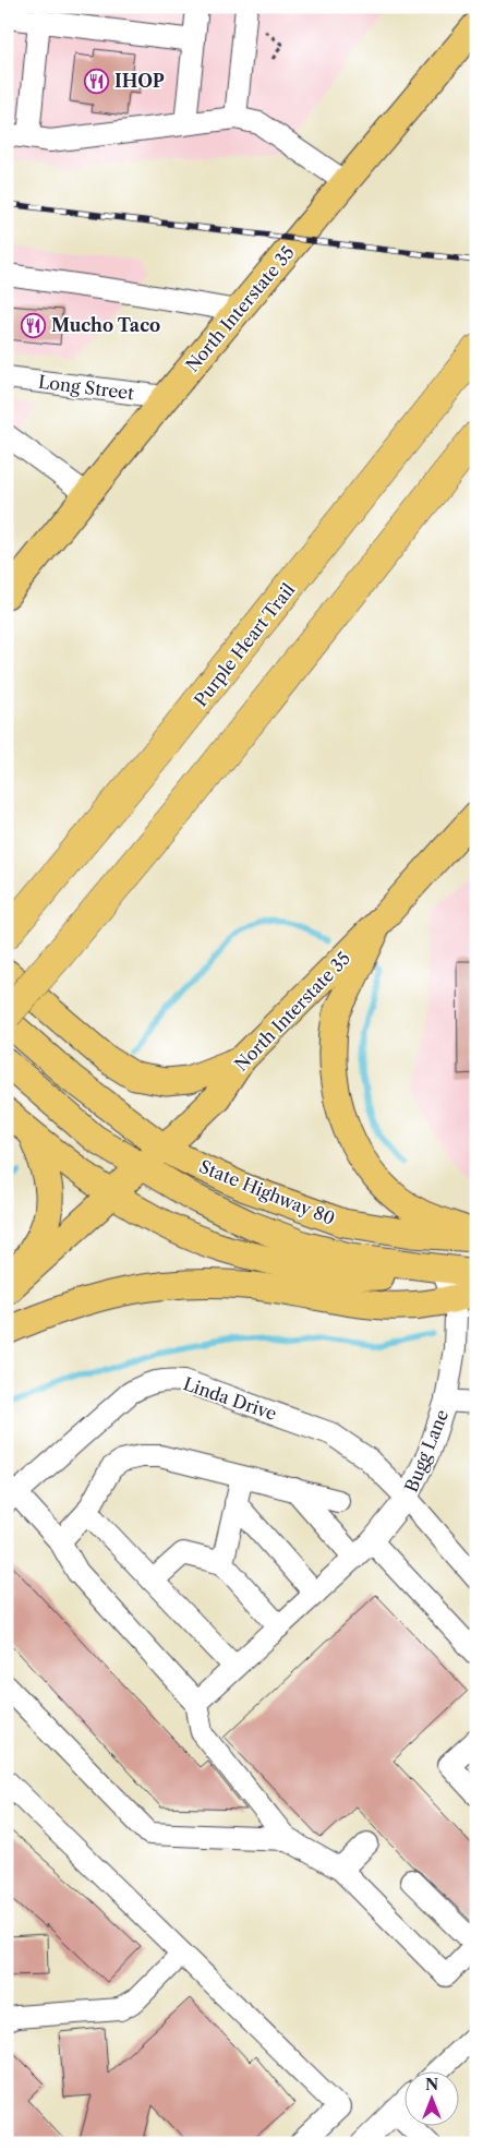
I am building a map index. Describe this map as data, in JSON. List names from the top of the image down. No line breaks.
{"streets":{"highway":["Purple Heart Trail"],"main road":["North Interstate 35","State Highway 80"],"street":["Long Street","Linda Drive","Bugg Lane"]},"crossings":[["North Interstate 35","Long Street"],["North Interstate 35","State Highway 80"],["State Highway 80","Bugg Lane"],["Linda Drive","Bugg Lane"]],"places":{"restaurant":["IHOP","Mucho Taco"]},"north":"top"}
